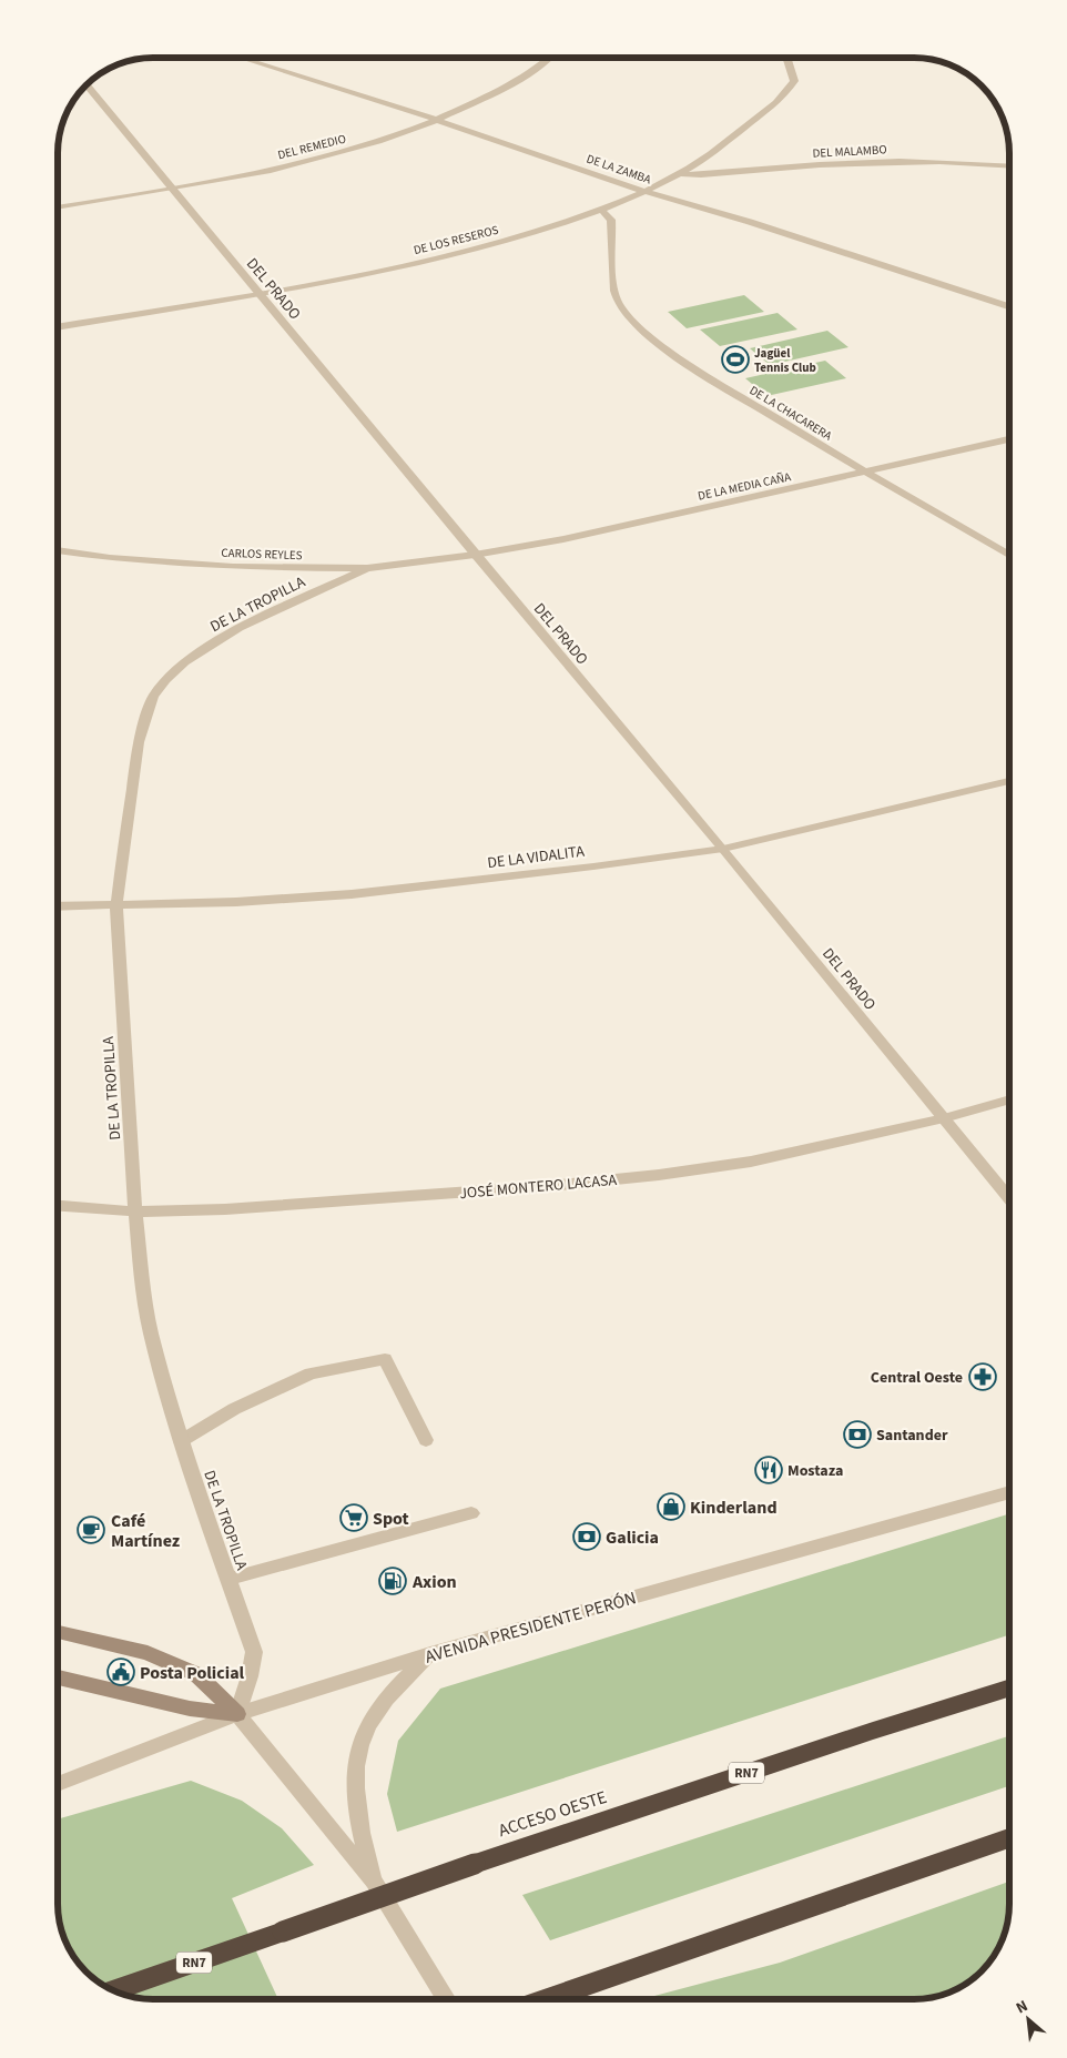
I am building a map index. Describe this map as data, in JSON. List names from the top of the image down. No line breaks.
{"streets":{"highway":["RN7","ACCESO OESTE"],"street":["DEL REMEDIO","DEL MALAMBO","DE LA ZAMBA","DE LOS RESEROS","DEL PRADO","DE LA CHACARERA","DE LA MEDIA CAÑA","CARLOS REYLES","DE LA TROPILLA","DE LA VIDALITA","JOSÉ MONTERO LACASA","AVENIDA PRESIDENTE PERÓN"]},"crossings":[["DEL REMEDIO","DE LA ZAMBA"],["DEL REMEDIO","DEL PRADO"],["DEL MALAMBO","DE LOS RESEROS"],["DE LA ZAMBA","DE LOS RESEROS"],["DE LOS RESEROS","DEL PRADO"],["DE LOS RESEROS","DE LA CHACARERA"],["DEL PRADO","DE LA MEDIA CAÑA"],["DEL PRADO","CARLOS REYLES"],["DEL PRADO","DE LA VIDALITA"],["DEL PRADO","JOSÉ MONTERO LACASA"],["DE LA CHACARERA","DE LA MEDIA CAÑA"],["DE LA MEDIA CAÑA","CARLOS REYLES"],["CARLOS REYLES","DE LA TROPILLA"],["DE LA TROPILLA","DE LA VIDALITA"],["DE LA TROPILLA","JOSÉ MONTERO LACASA"],["DE LA TROPILLA","AVENIDA PRESIDENTE PERÓN"]],"places":{"sports":["Jagüel Tennis Club"],"pharmacy":["Central Oeste"],"bank":["Santander","Galicia"],"restaurant":["Mostaza"],"shop":["Kinderland"],"supermarket":["Spot"],"cafe":["Café Martínez"],"fuel station":["Axion"],"public building":["Posta Policial"]},"north":"top left"}
